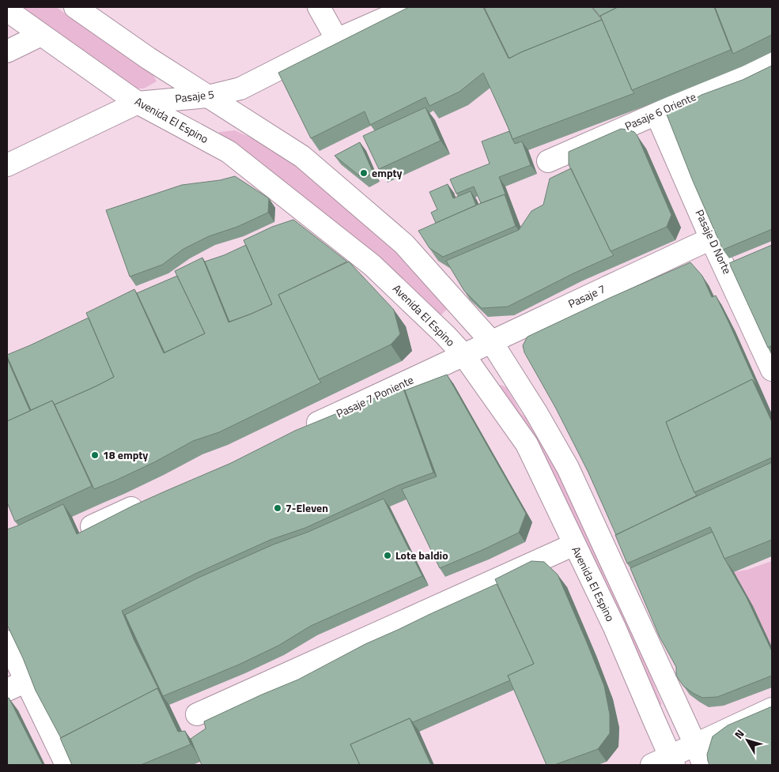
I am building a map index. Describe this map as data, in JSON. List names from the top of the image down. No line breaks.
{"streets":{"street":["Pasaje 5","Pasaje 6 Oriente","Avenida El Espino","Pasaje D Norte","Pasaje 7","Pasaje 7 Poniente"]},"crossings":[["Pasaje 5","Avenida El Espino"],["Pasaje 6 Oriente","Pasaje D Norte"],["Avenida El Espino","Pasaje 7"],["Avenida El Espino","Pasaje 7 Poniente"],["Pasaje D Norte","Pasaje 7"],["Pasaje 7","Pasaje 7 Poniente"]],"places":["empty","18 empty","7-Eleven","Lote baldio"],"north":"top left"}
